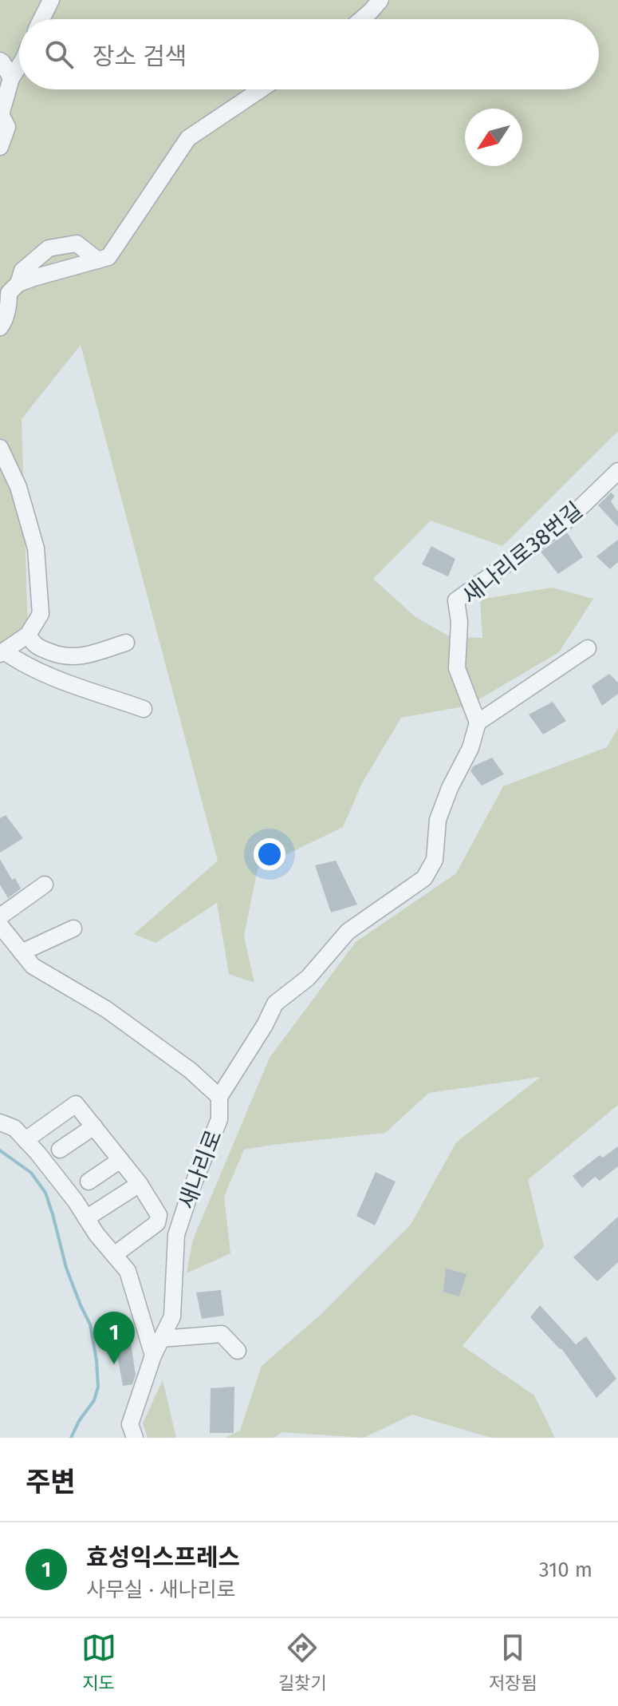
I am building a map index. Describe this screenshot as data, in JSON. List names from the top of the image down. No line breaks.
{"streets":{"street":["새나리로38번길","새나리로"]},"north":"bottom left","page":{"search":"장소 검색","pins":"1","heading":"주변","list":[{"mark":"1","name":"효성익스프레스","note":"사무실 · 새나리로","value":"310 m"}],"nav":["지도","길찾기","저장됨"]}}
